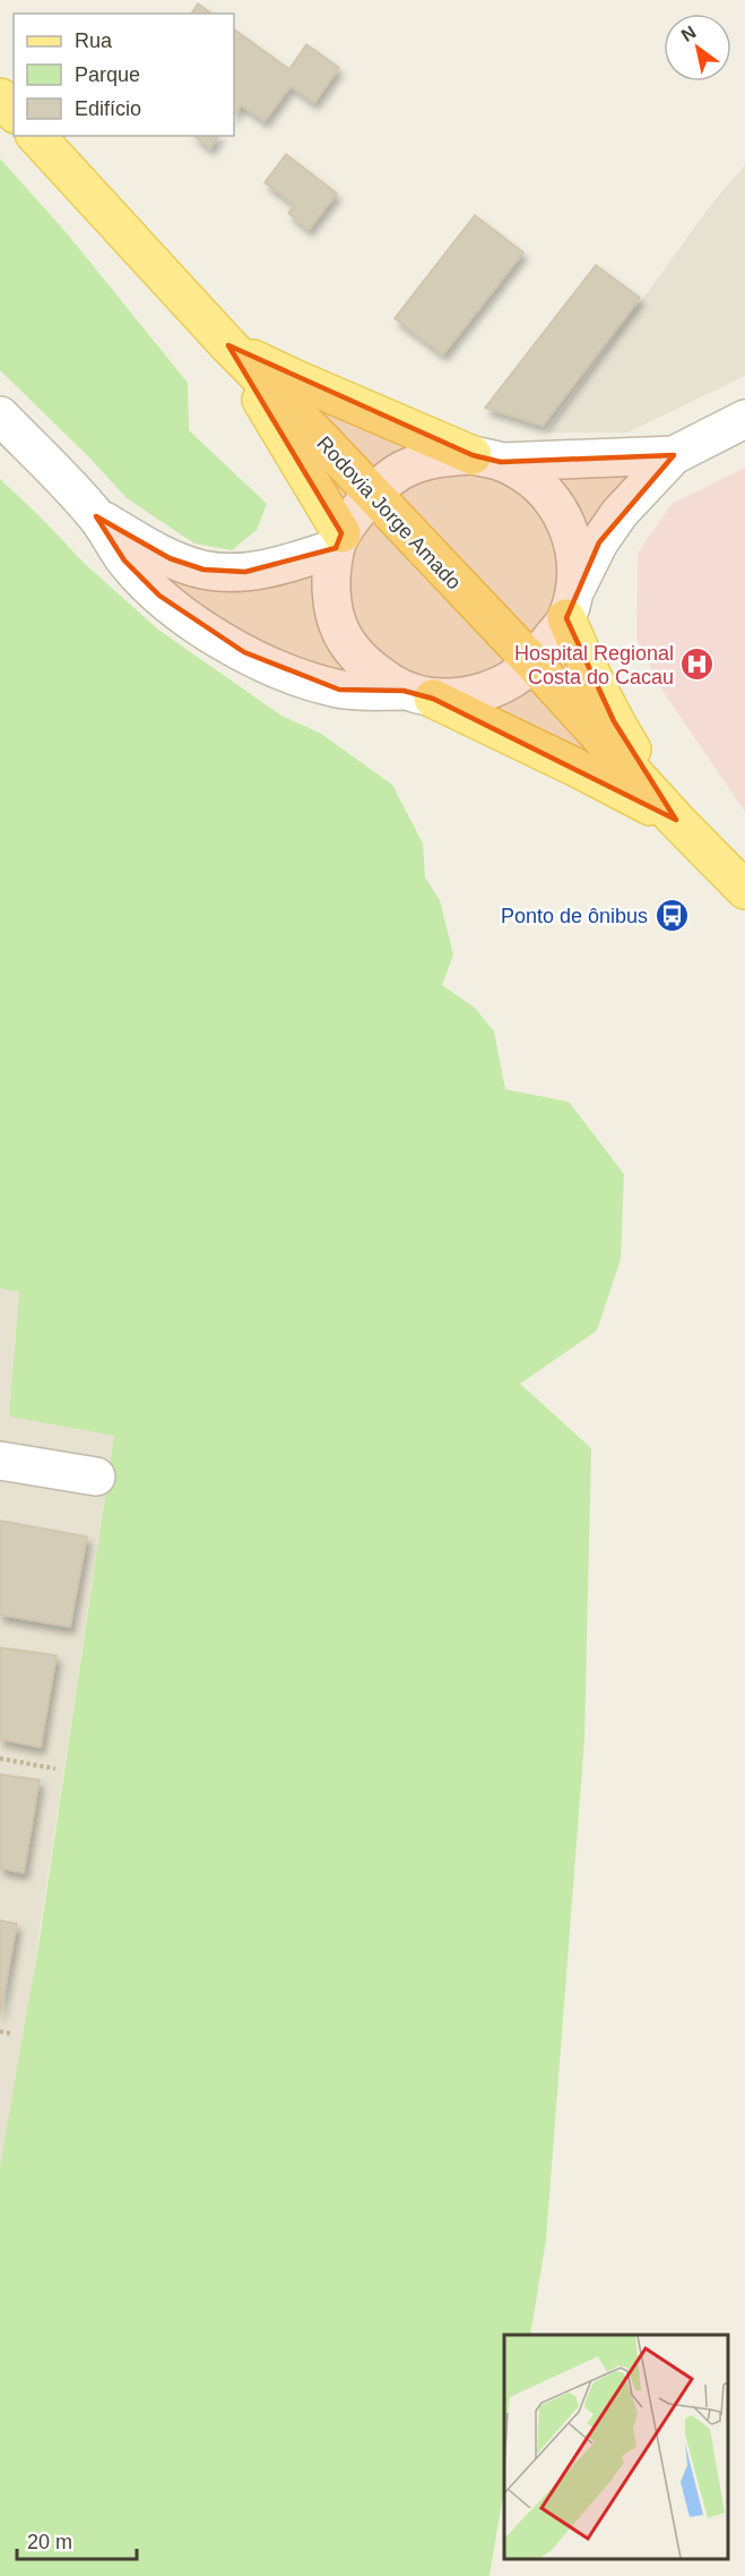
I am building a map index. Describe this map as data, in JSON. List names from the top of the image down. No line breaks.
{"streets":{"main road":["Rodovia Jorge Amado"]},"places":{"hospital":["Hospital Regional Costa do Cacau"],"bus stop":["Ponto de ônibus"]},"legend":["Rua","Parque","Edifício"],"scale_bar":"20 m","north":"top left"}
